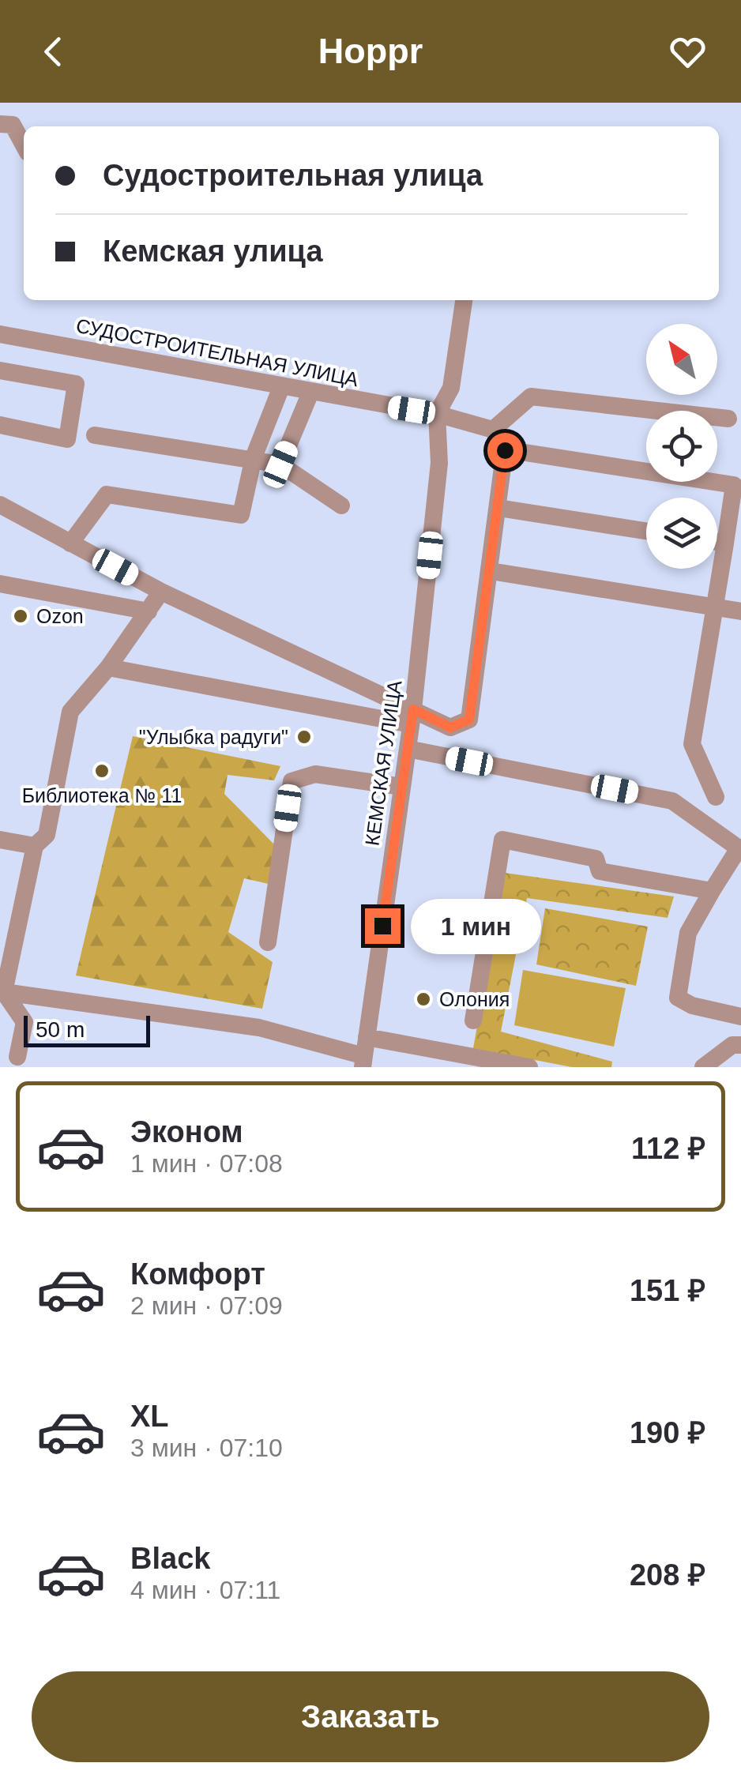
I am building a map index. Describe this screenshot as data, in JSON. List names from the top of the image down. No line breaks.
{"streets":{"street":["СУДОСТРОИТЕЛЬНАЯ УЛИЦА","КЕМСКАЯ УЛИЦА"]},"crossings":[["СУДОСТРОИТЕЛЬНАЯ УЛИЦА","КЕМСКАЯ УЛИЦА"]],"places":["Ozon","\"Улыбка радуги\"","Библиотека № 11","Олония"],"scale_bar":"50 m","north":"top left","page":{"header":"Hoppr","banner":["Судостроительная улица","Кемская улица"],"bubble":"1 мин","scale":"50 m","list":[{"name":"Эконом","note":"1 мин · 07:08","value":"112 ₽"},{"name":"Комфорт","note":"2 мин · 07:09","value":"151 ₽"},{"name":"XL","note":"3 мин · 07:10","value":"190 ₽"},{"name":"Black","note":"4 мин · 07:11","value":"208 ₽"}],"buttons":"Заказать"}}
